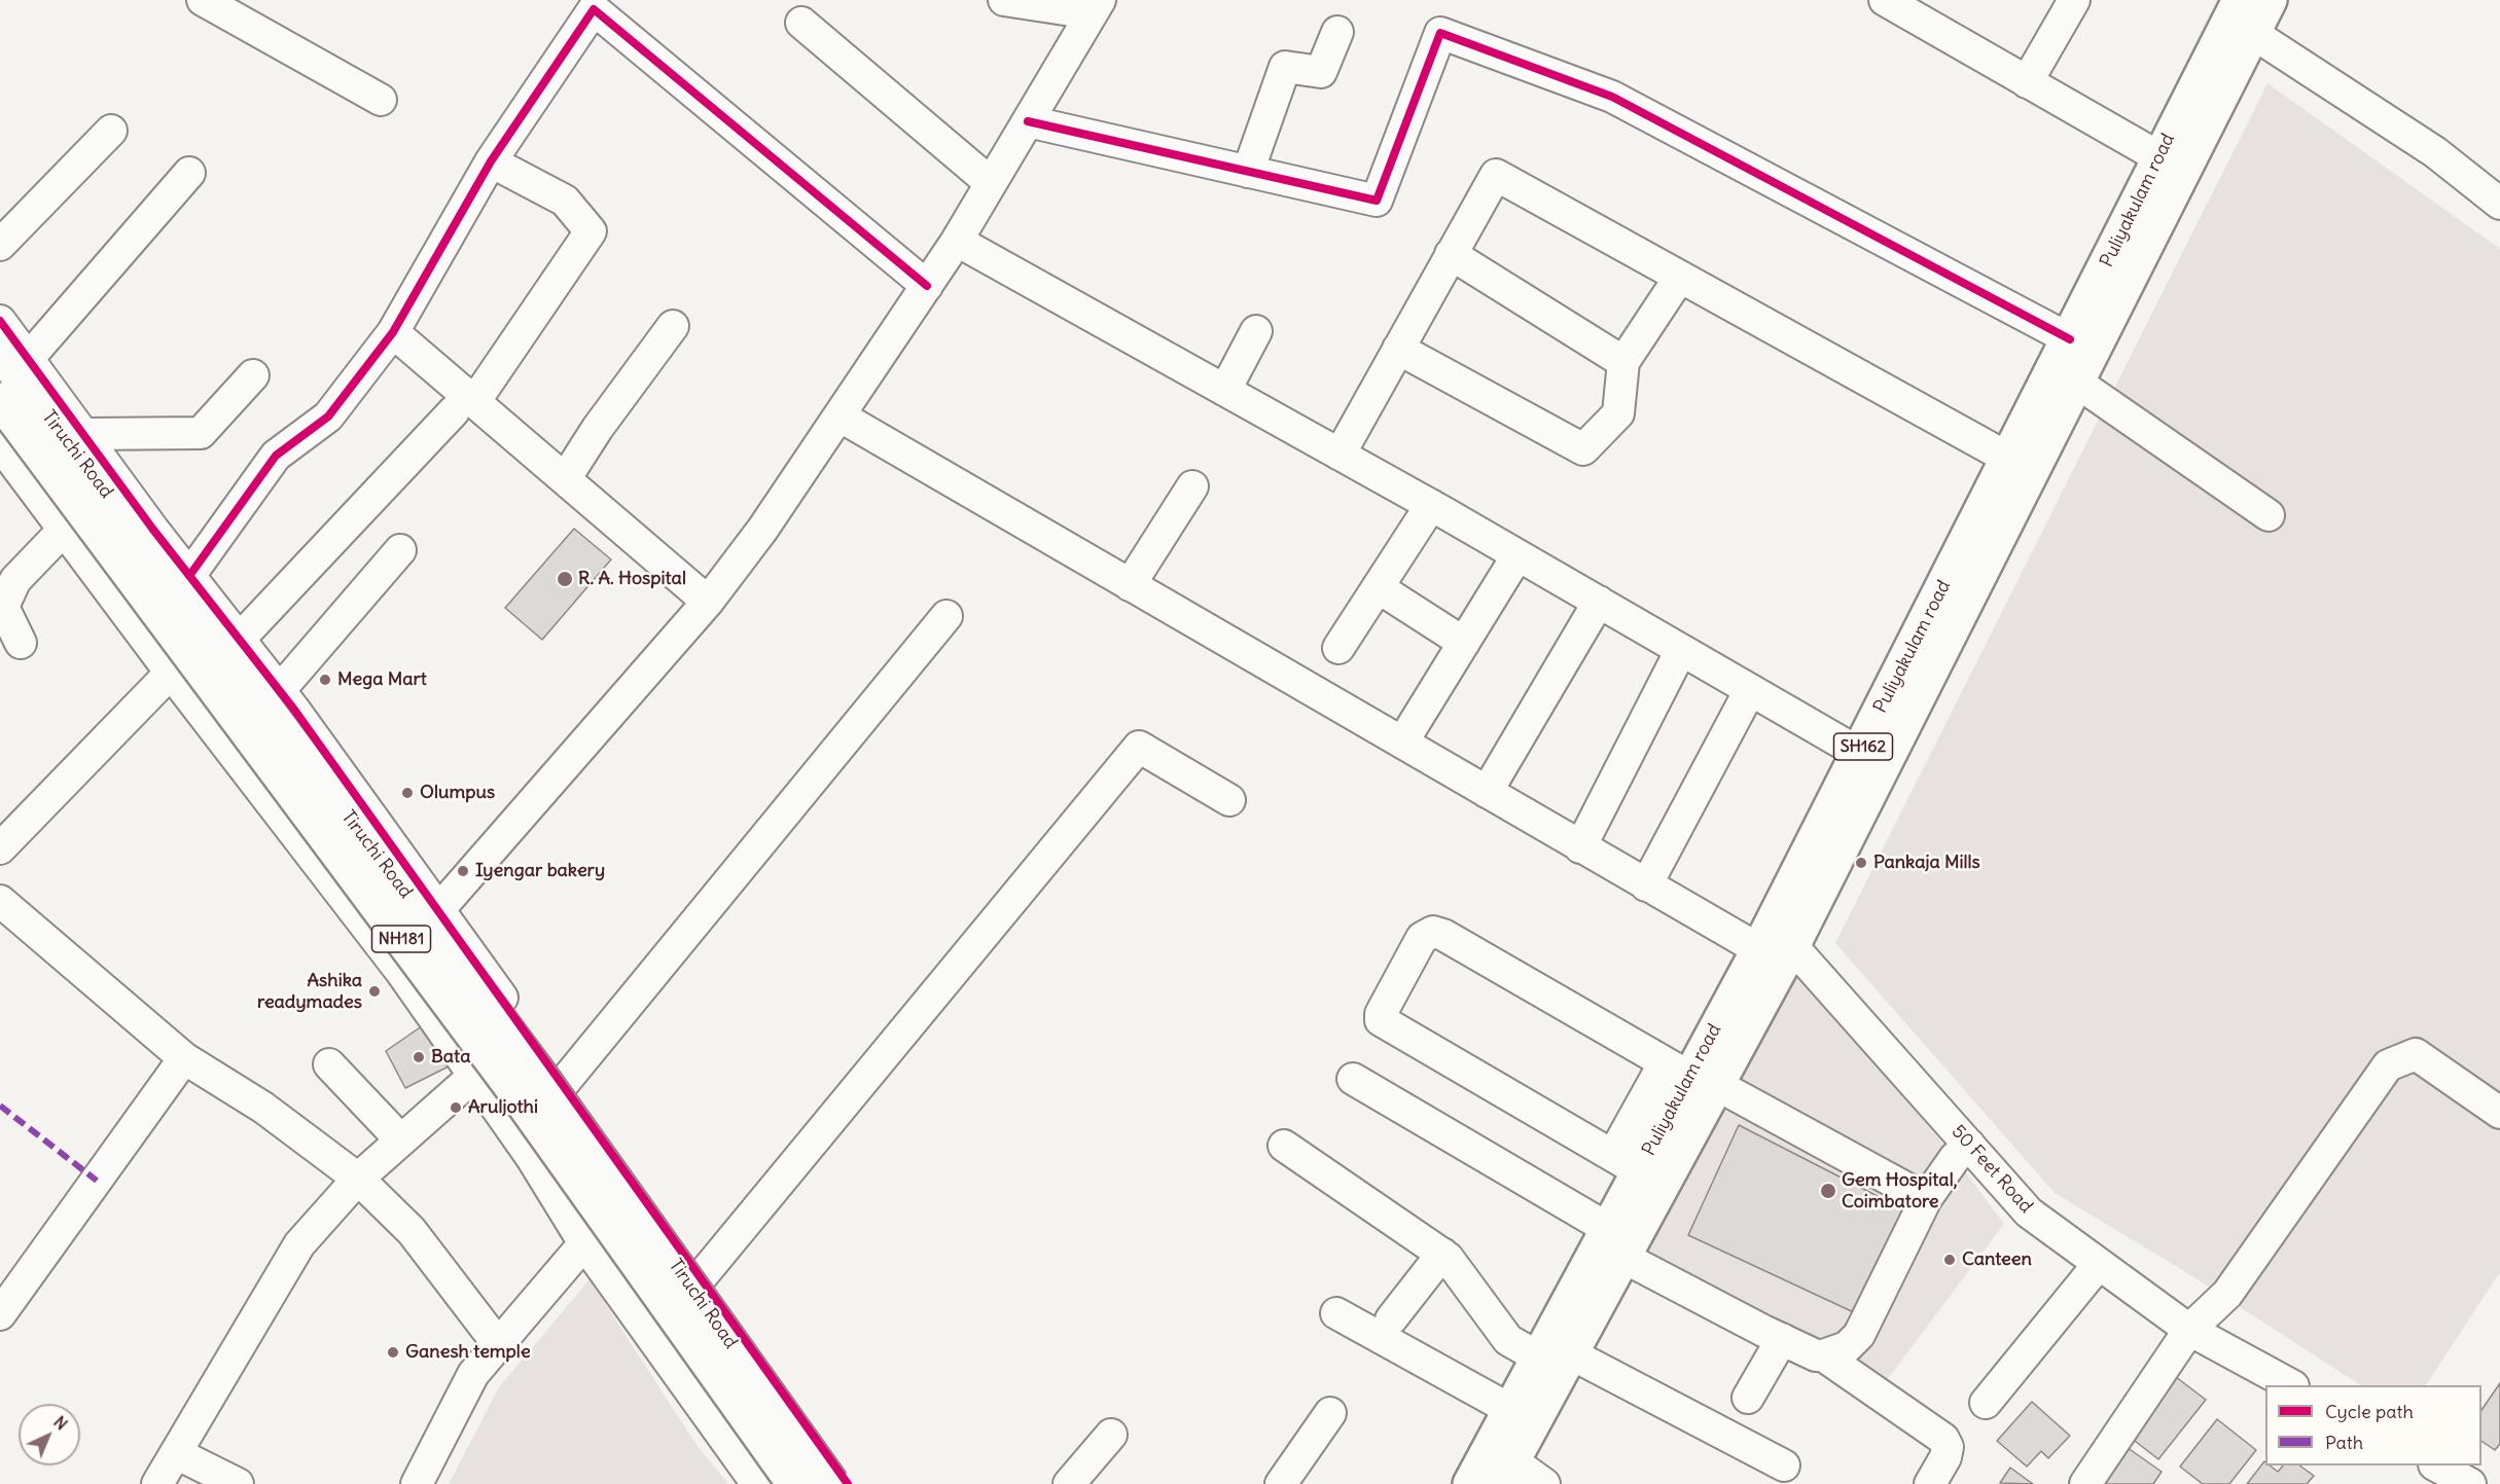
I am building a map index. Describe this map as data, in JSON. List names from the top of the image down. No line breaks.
{"streets":{"main road":["Puliyakulam road","Tiruchi Road","SH162","NH181"],"street":["50 Feet Road"]},"crossings":[["Puliyakulam road","50 Feet Road"]],"places":["R. A. Hospital","Mega Mart","Olumpus","Pankaja Mills","Iyengar bakery","Ashika readymades","Bata","Aruljothi","Gem Hospital, Coimbatore","Canteen","Ganesh temple"],"legend":["Cycle path","Path"],"north":"top right"}
